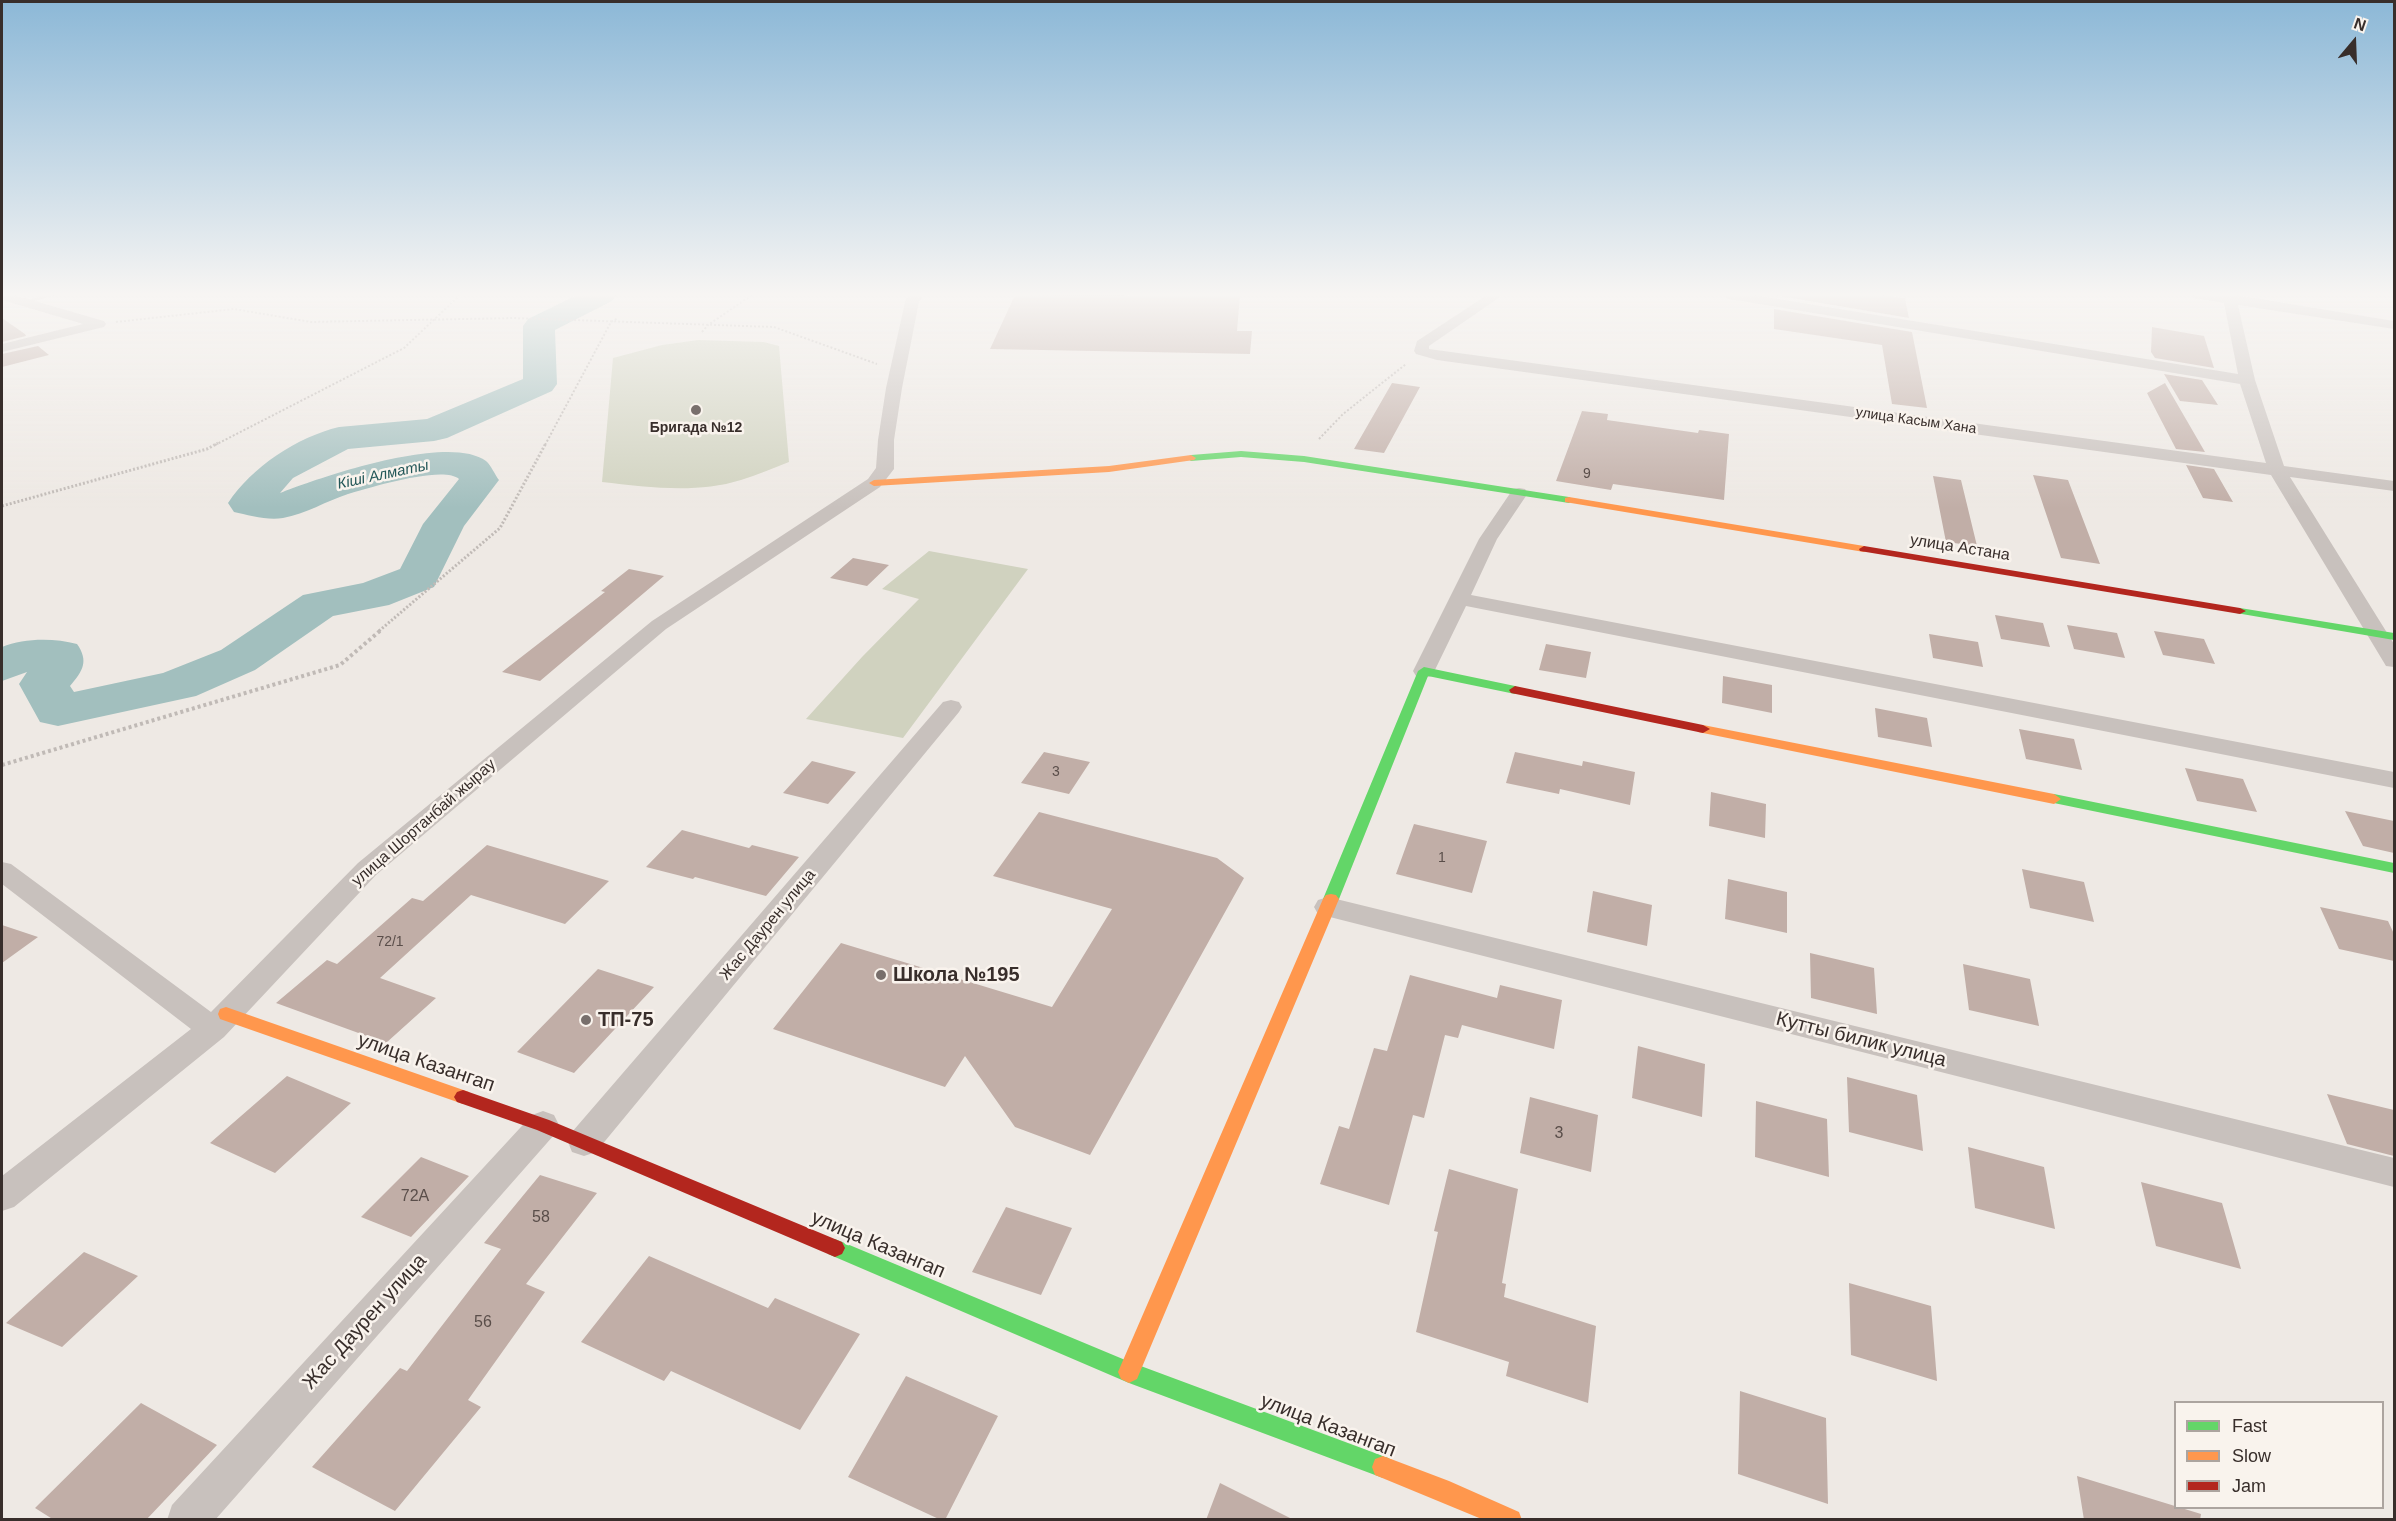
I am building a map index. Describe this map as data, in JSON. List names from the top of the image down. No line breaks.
{"streets":{"street":["улица Касым Хана","улица Астана","улица Шортанбай жырау","Жас Даурен улица","Кутты билик улица","улица Казангап"]},"crossings":[["улица Астана","улица Шортанбай жырау"],["улица Шортанбай жырау","улица Казангап"],["Жас Даурен улица","улица Казангап"]],"water":["Кіші Алматы"],"places":["Бригада №12","Школа №195","ТП-75"],"house_numbers":["9","3","1","72/1","3","72А","58","56"],"legend":["Fast","Slow","Jam"],"north":"top"}
